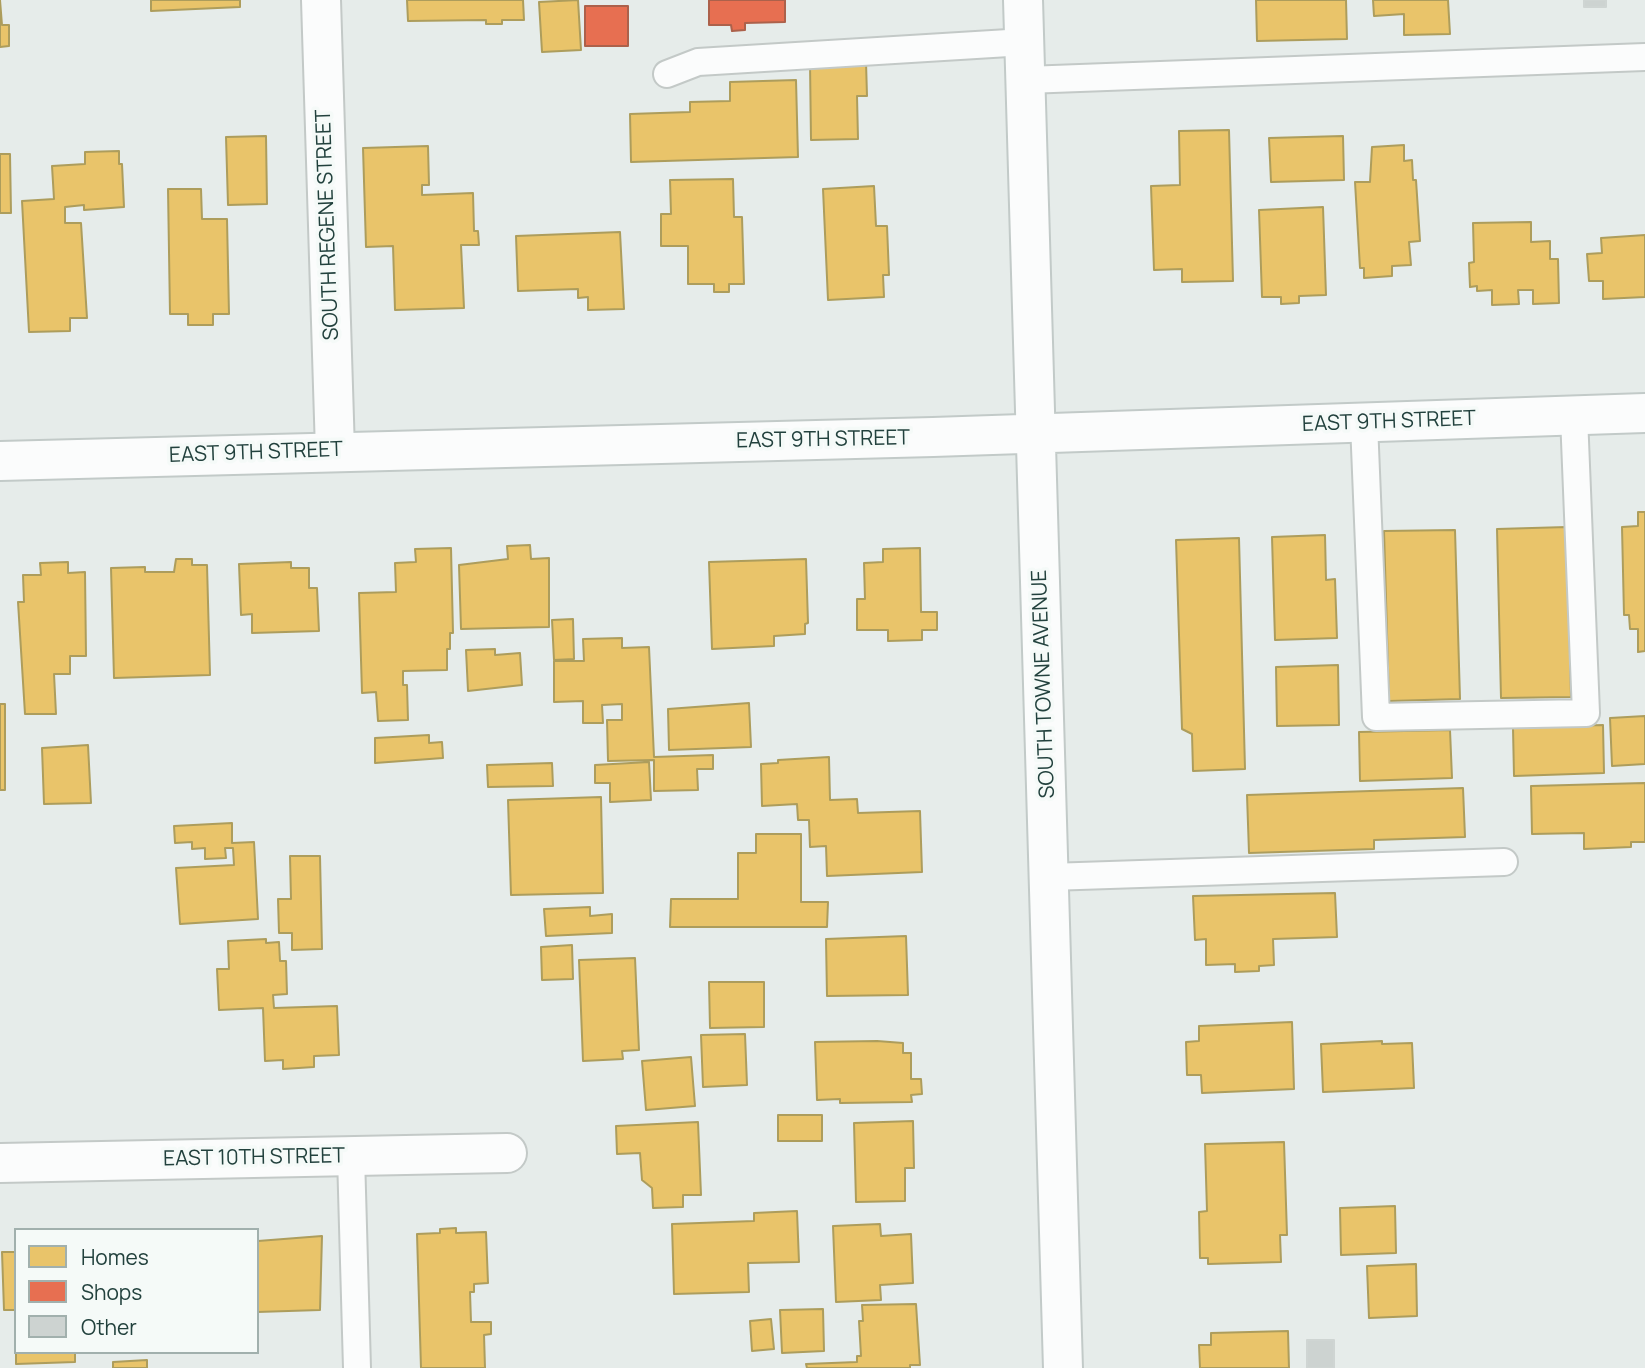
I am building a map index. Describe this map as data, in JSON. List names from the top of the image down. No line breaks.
{"streets":{"street":["SOUTH REGENE STREET","EAST 9TH STREET","SOUTH TOWNE AVENUE","EAST 10TH STREET"]},"crossings":[["SOUTH REGENE STREET","EAST 9TH STREET"],["EAST 9TH STREET","SOUTH TOWNE AVENUE"]],"legend":["Homes","Shops","Other"]}
